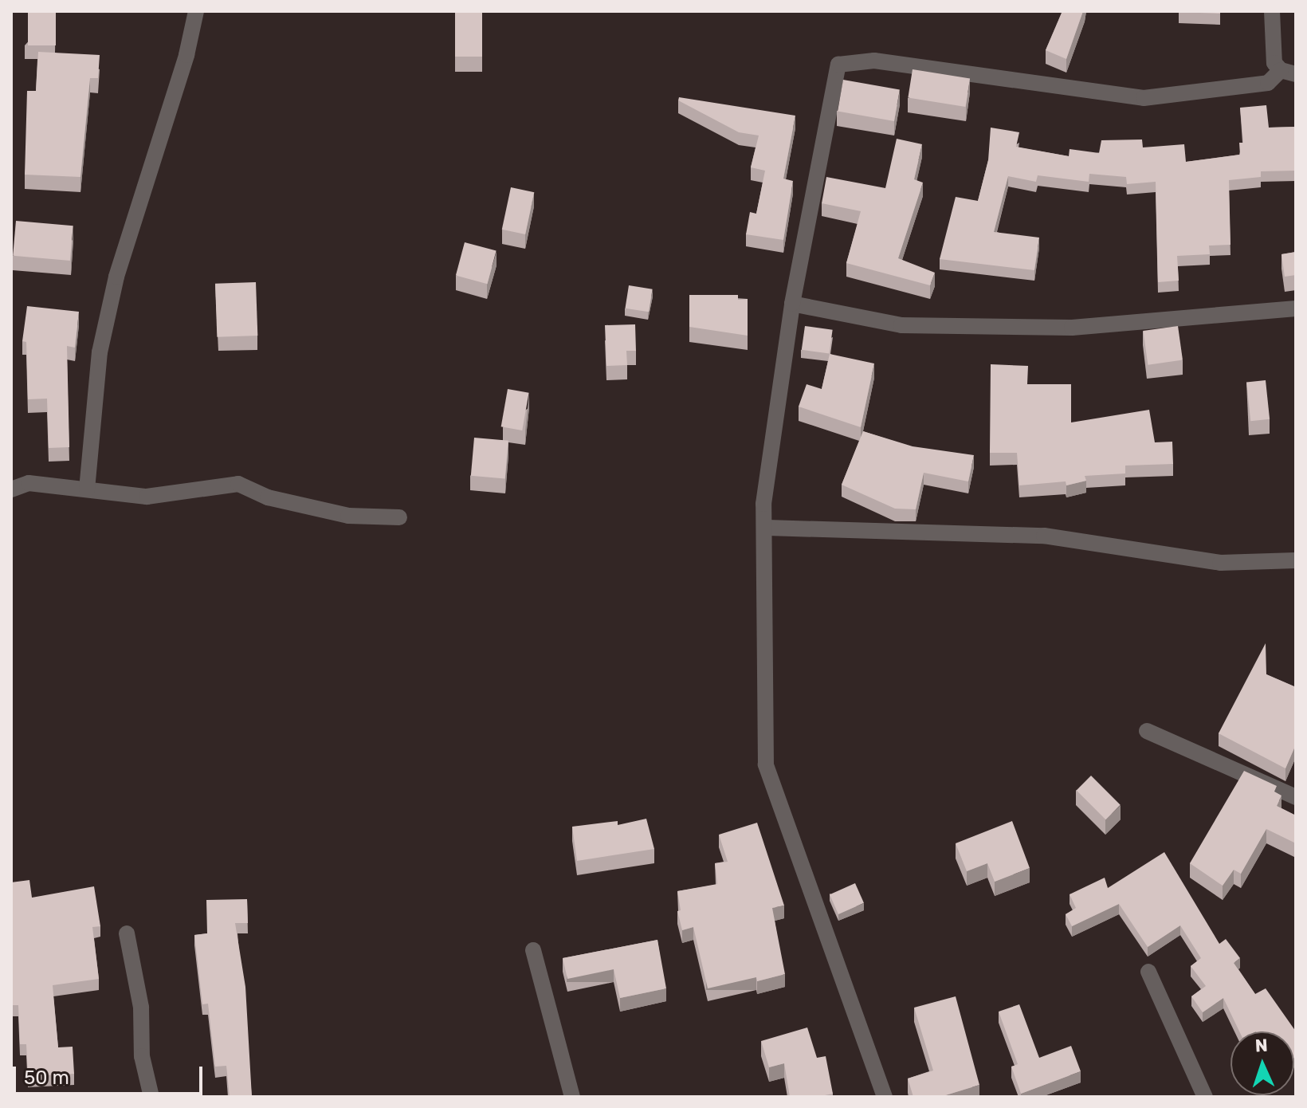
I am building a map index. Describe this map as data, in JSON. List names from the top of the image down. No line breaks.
{"scale_bar":"50 m","north":"top"}
